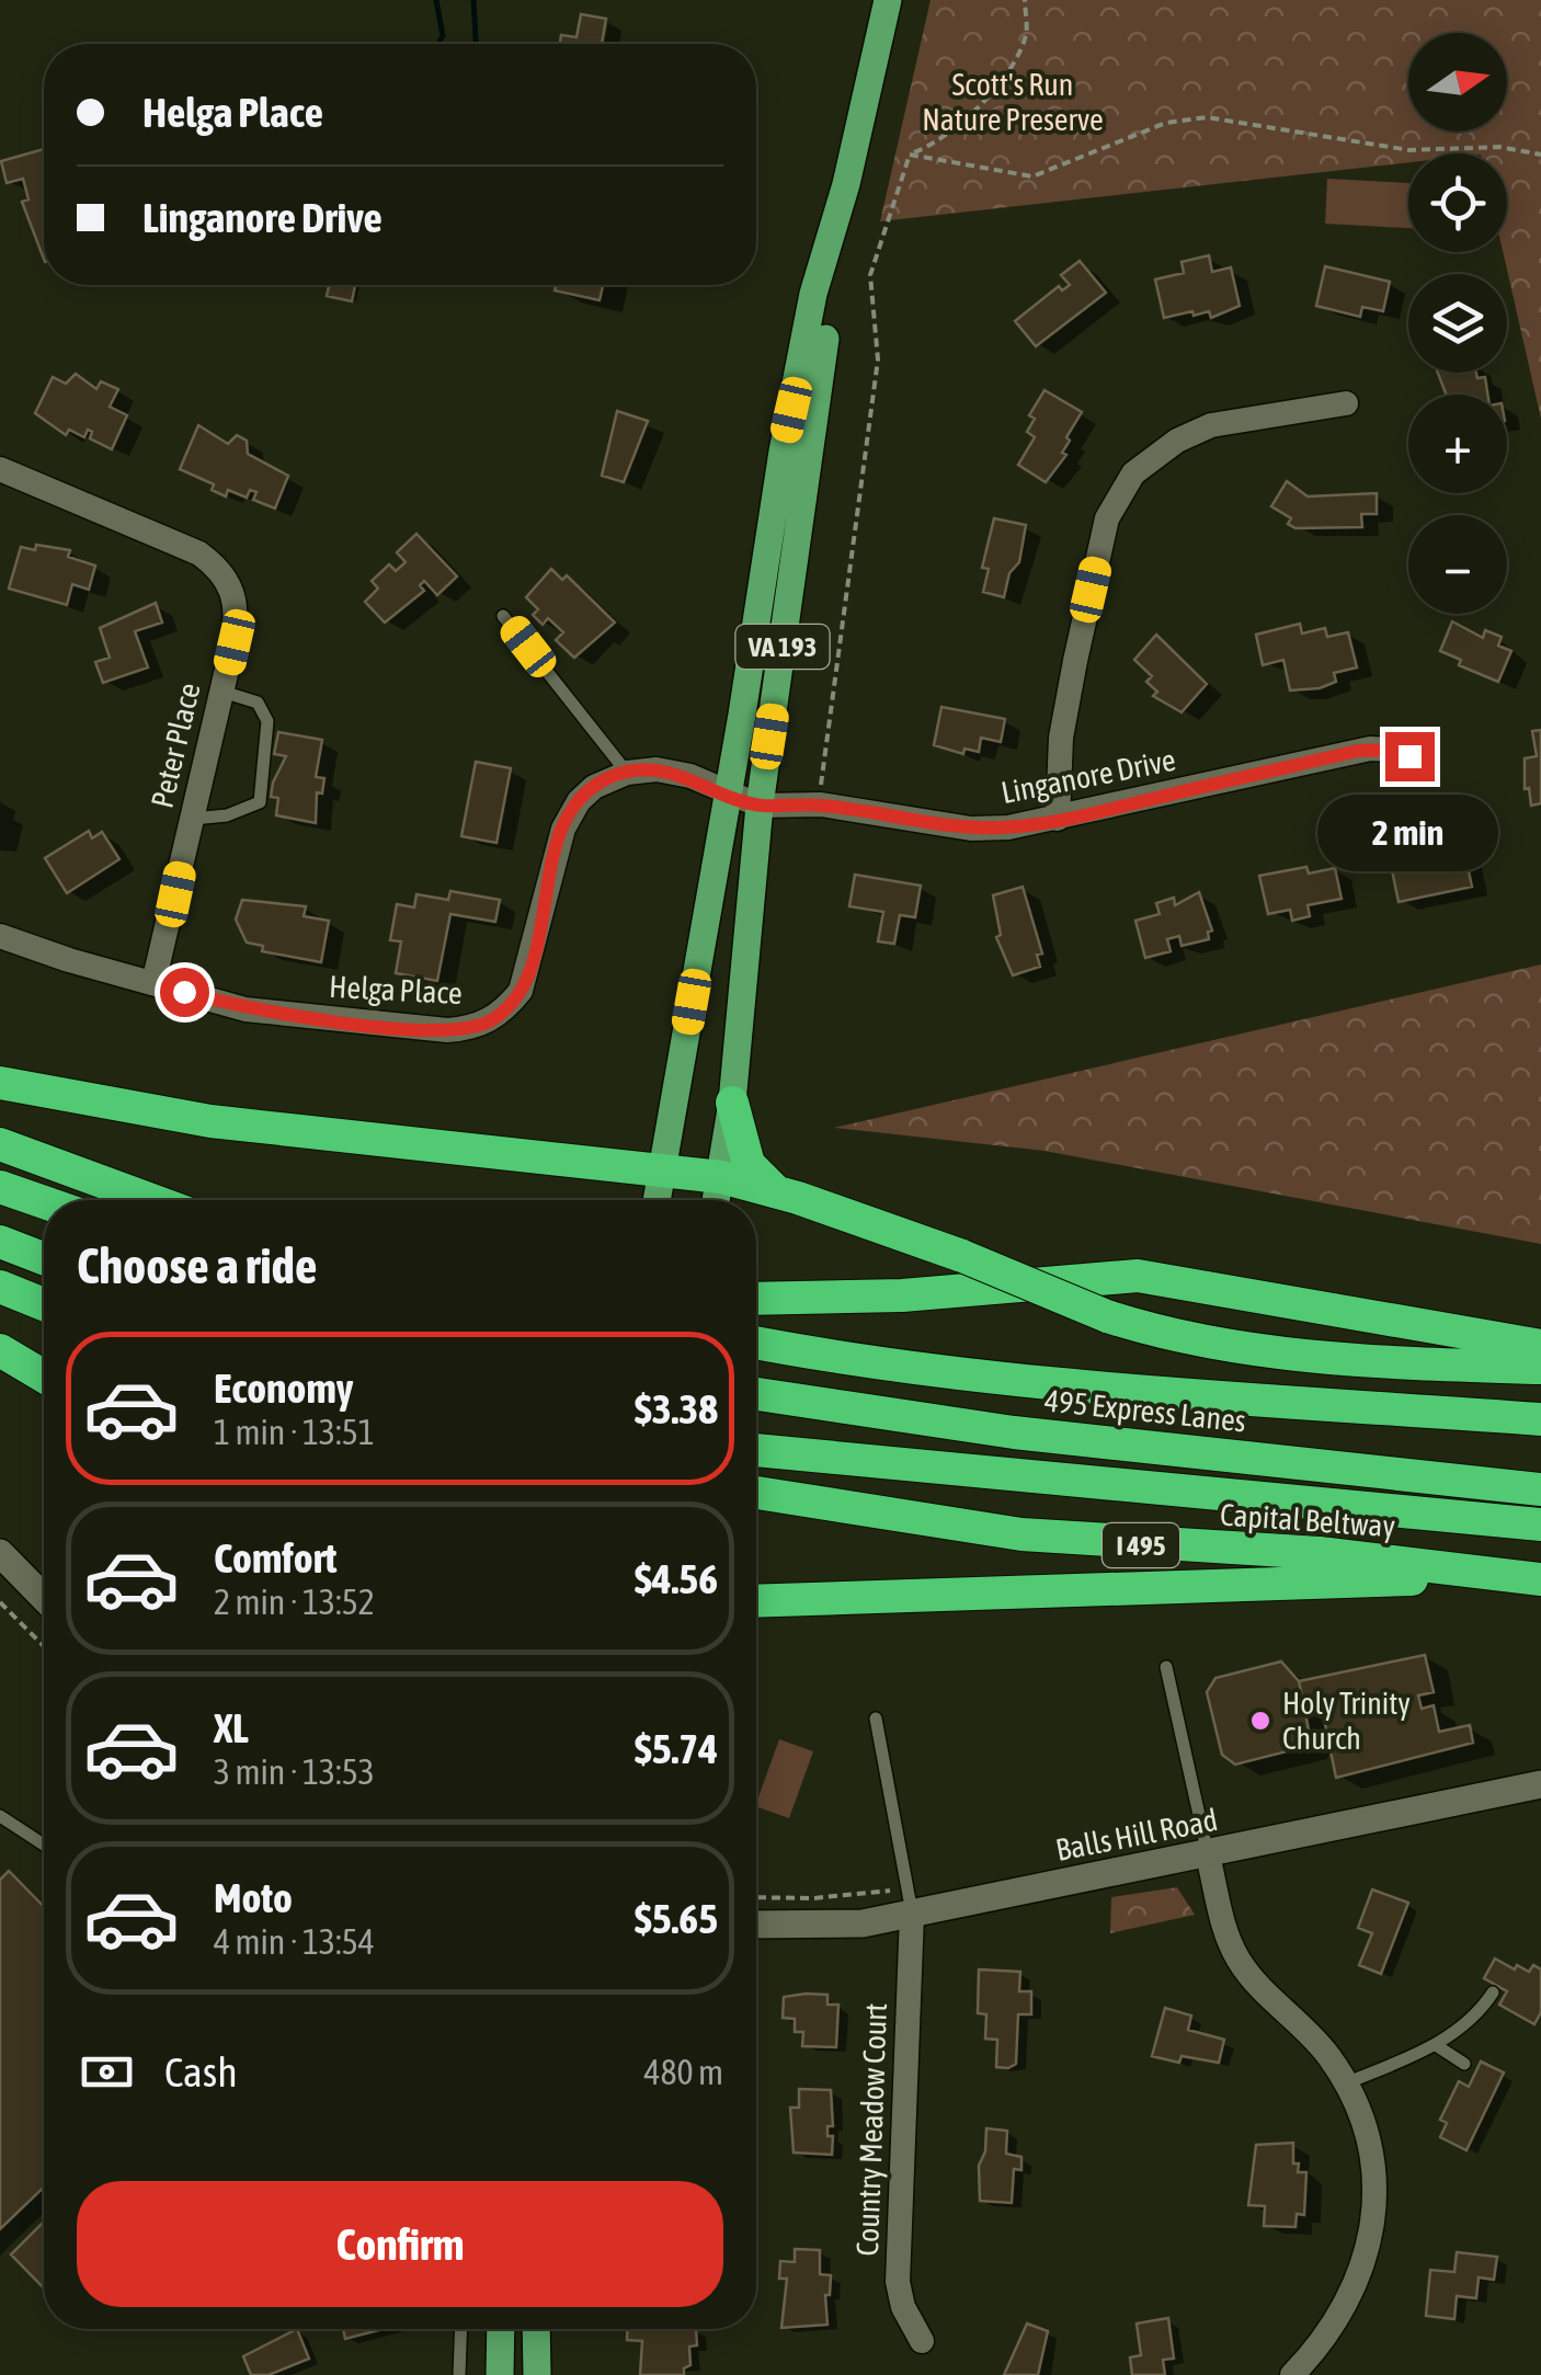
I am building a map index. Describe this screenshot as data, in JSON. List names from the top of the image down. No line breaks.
{"streets":{"highway":["495 Express Lanes","Capital Beltway","I 495"],"main road":["VA 193"],"street":["Peter Place","Linganore Drive","Helga Place","Balls Hill Road","Country Meadow Court"]},"crossings":[["VA 193","Linganore Drive"],["Peter Place","Helga Place"],["Balls Hill Road","Country Meadow Court"]],"parks":["Scott's Run Nature Preserve"],"places":["Holy Trinity Church"],"north":"right","page":{"map_buttons":["+","−"],"banner":["Helga Place","Linganore Drive"],"bubble":"2 min","heading":"Choose a ride","list":[{"name":"Economy","note":"1 min · 13:51","value":"$3.38"},{"name":"Comfort","note":"2 min · 13:52","value":"$4.56"},{"name":"XL","note":"3 min · 13:53","value":"$5.74"},{"name":"Moto","note":"4 min · 13:54","value":"$5.65"}],"pay":["Cash","480 m"],"buttons":"Confirm"}}
